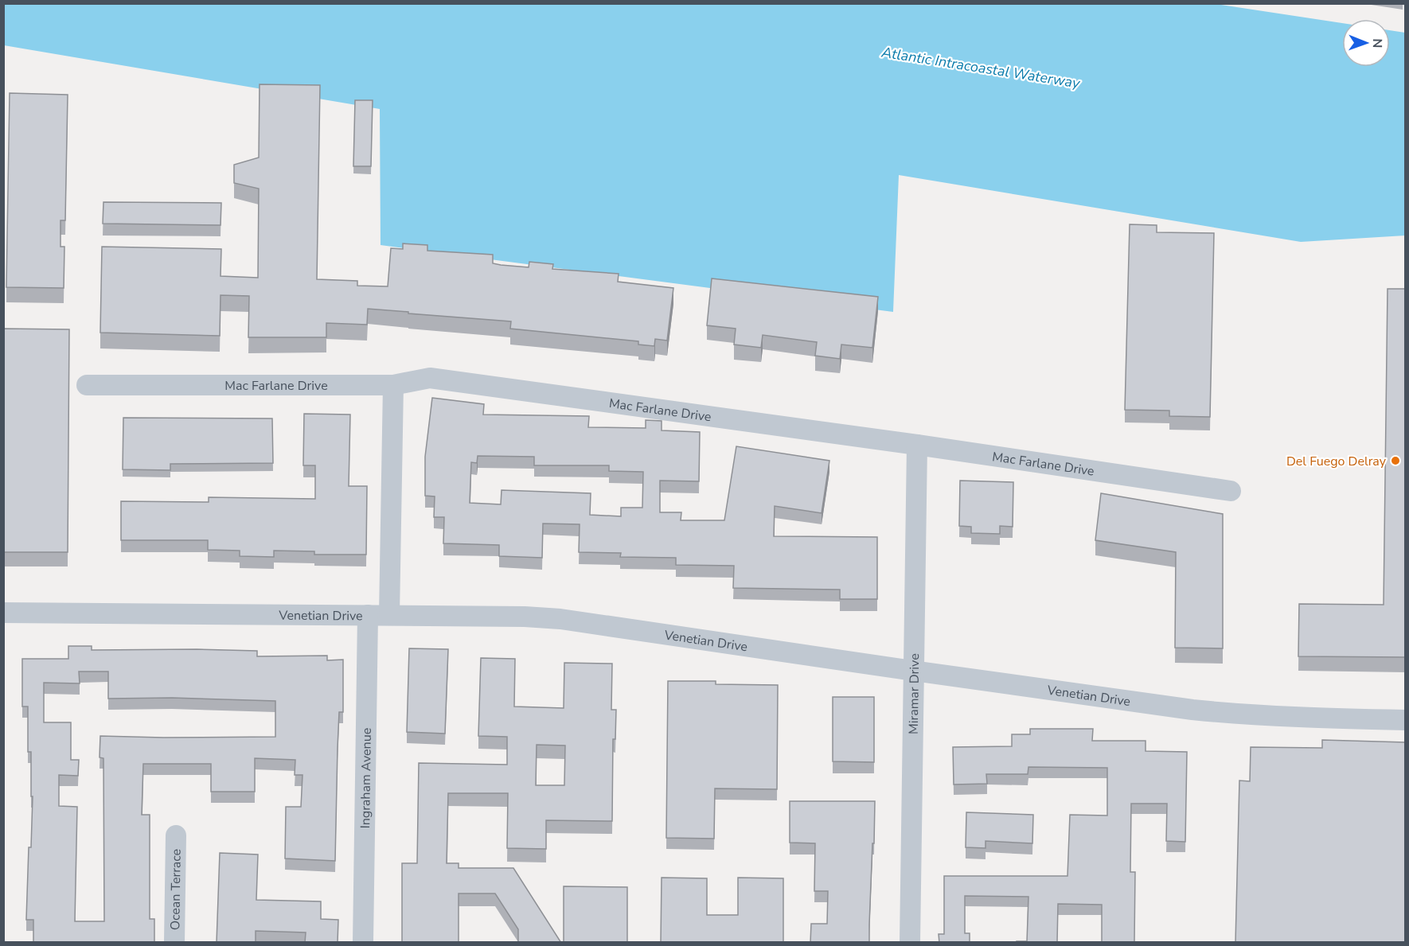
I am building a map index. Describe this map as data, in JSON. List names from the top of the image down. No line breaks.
{"streets":{"street":["Mac Farlane Drive","Venetian Drive","Miramar Drive","Ingraham Avenue","Ocean Terrace"]},"crossings":[["Mac Farlane Drive","Miramar Drive"],["Venetian Drive","Miramar Drive"],["Venetian Drive","Ingraham Avenue"]],"water":["Atlantic Intracoastal Waterway"],"places":["Del Fuego Delray"],"north":"right"}
